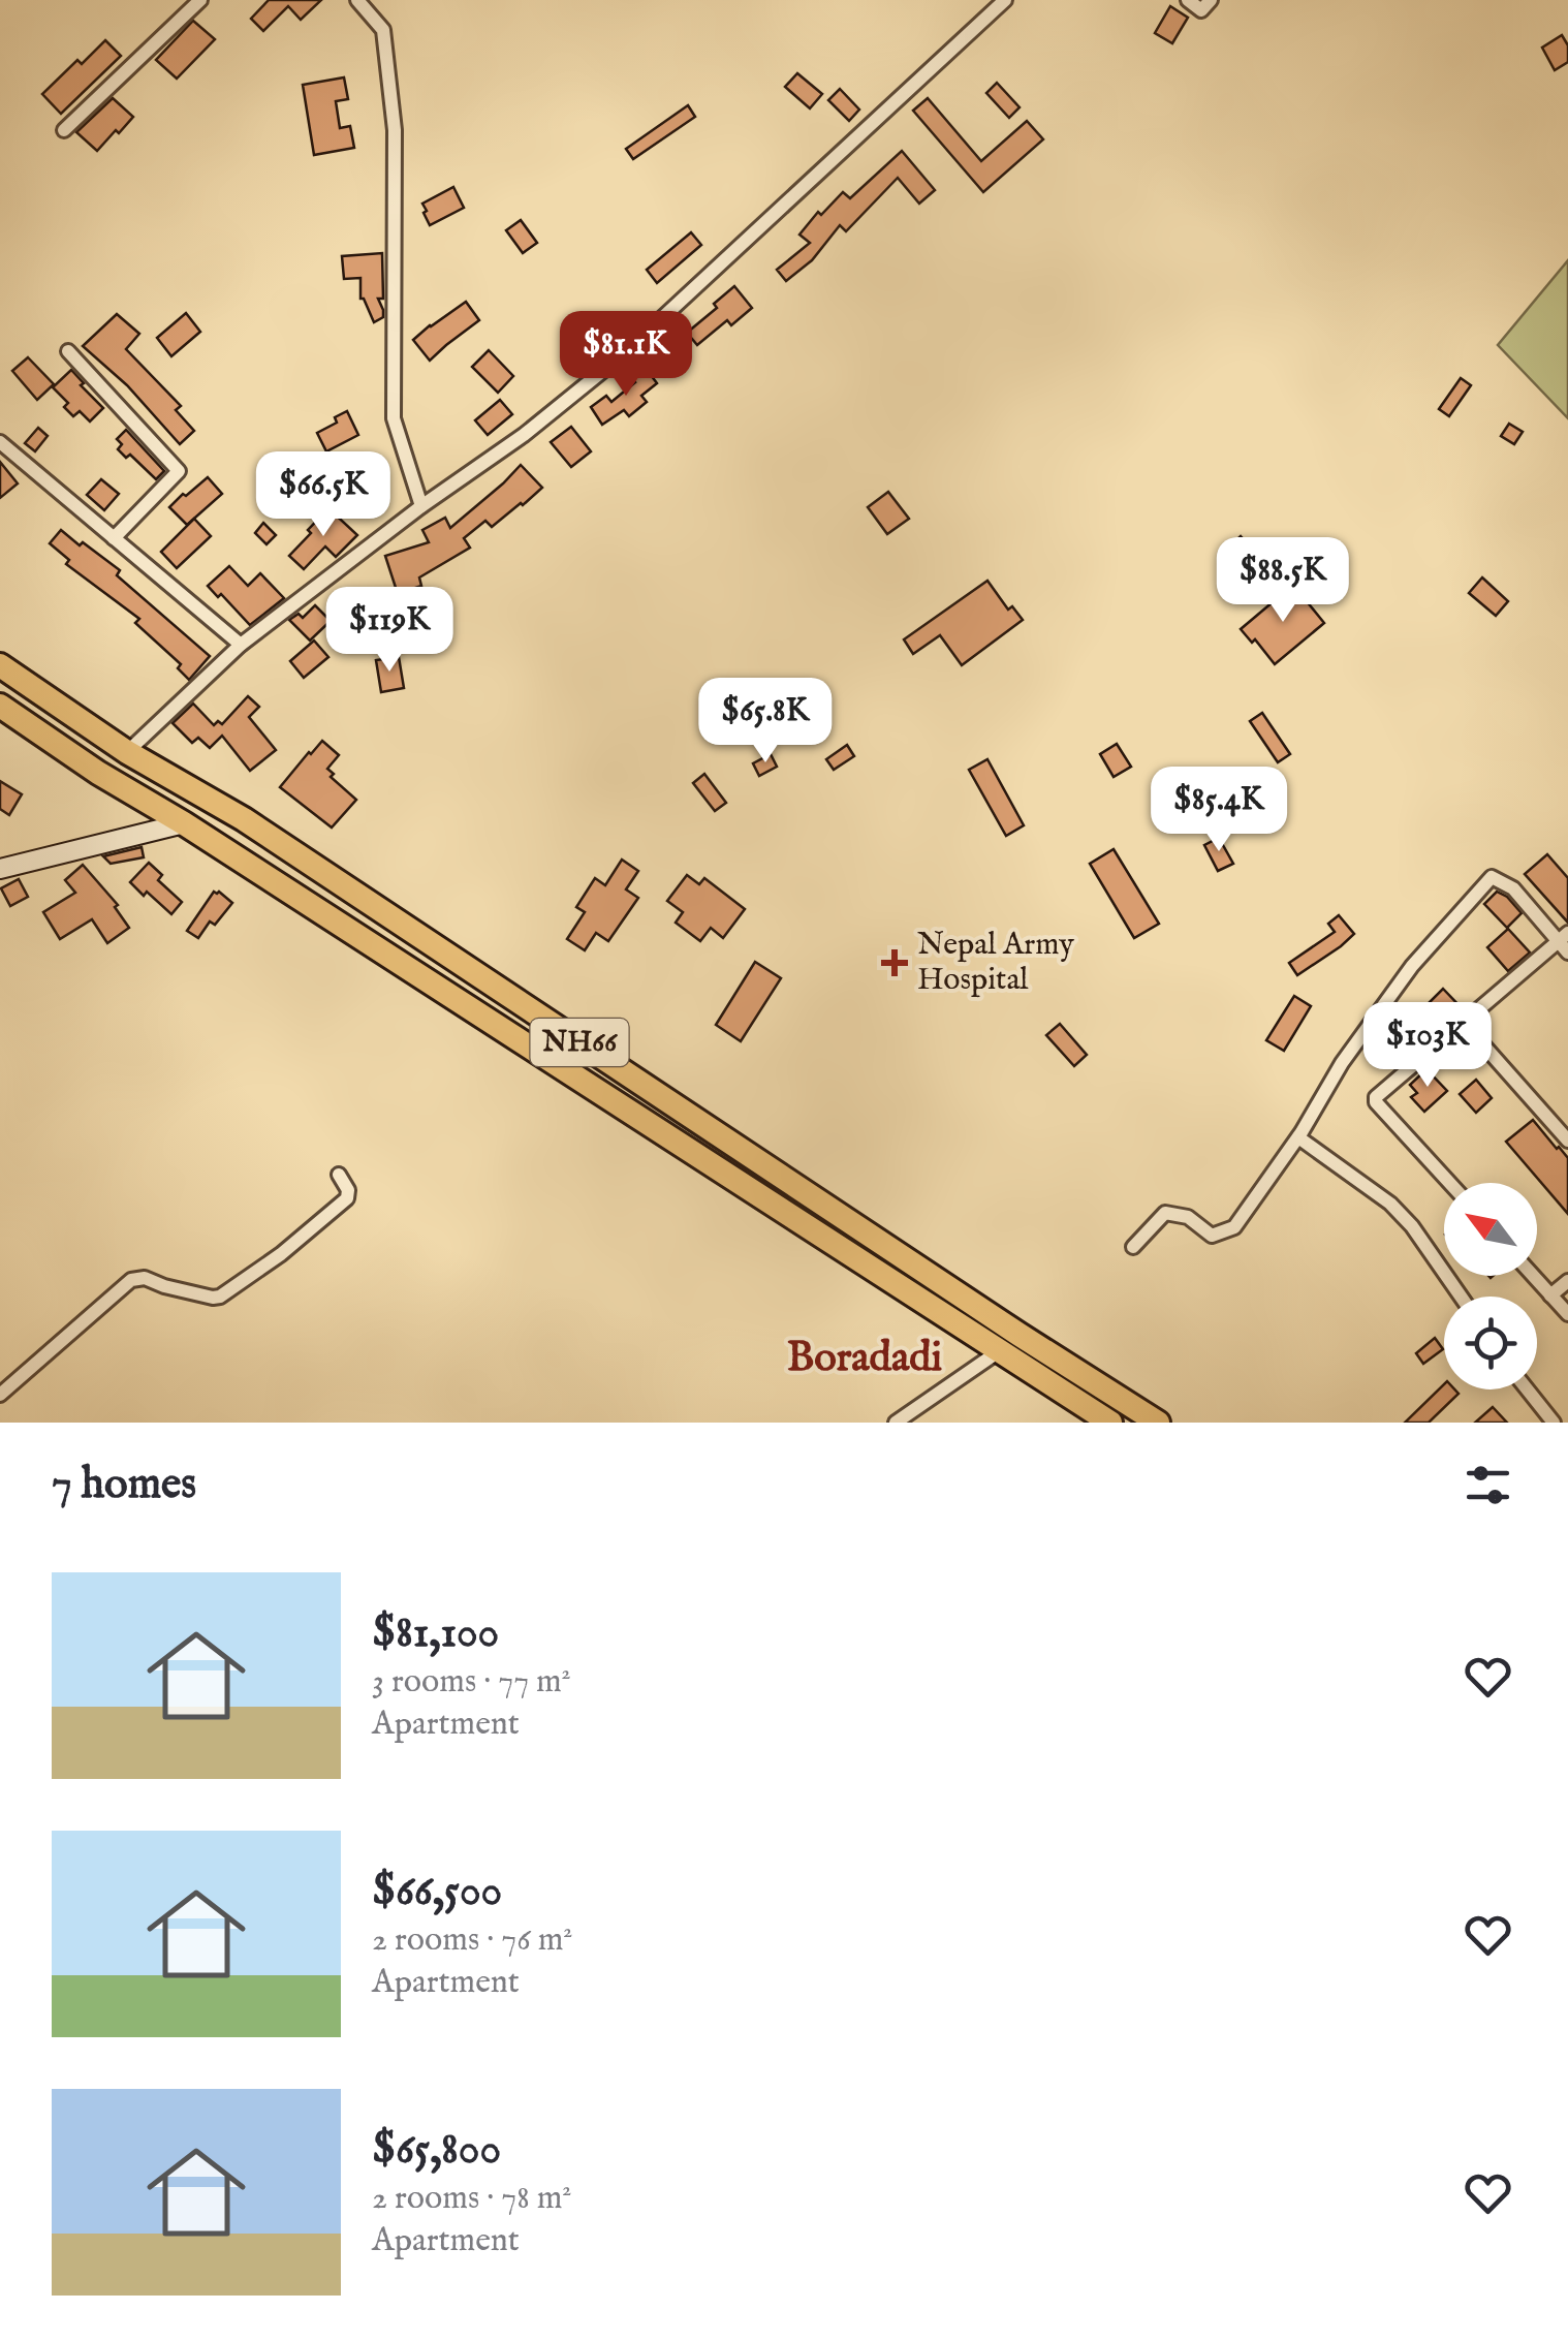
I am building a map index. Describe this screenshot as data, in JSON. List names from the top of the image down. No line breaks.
{"streets":{"highway":["NH66"]},"districts":["Boradadi"],"places":{"health":["Nepal Army Hospital"]},"north":"top left","page":{"price":["$81.1K","$66.5K","$88.5K","$119K","$65.8K","$85.4K","$103K"],"heading":"7 homes","list":[{"name":"$81,100","note":"3 rooms · 77 m² · Apartment"},{"name":"$66,500","note":"2 rooms · 76 m² · Apartment"},{"name":"$65,800","note":"2 rooms · 78 m² · Apartment"}]}}
